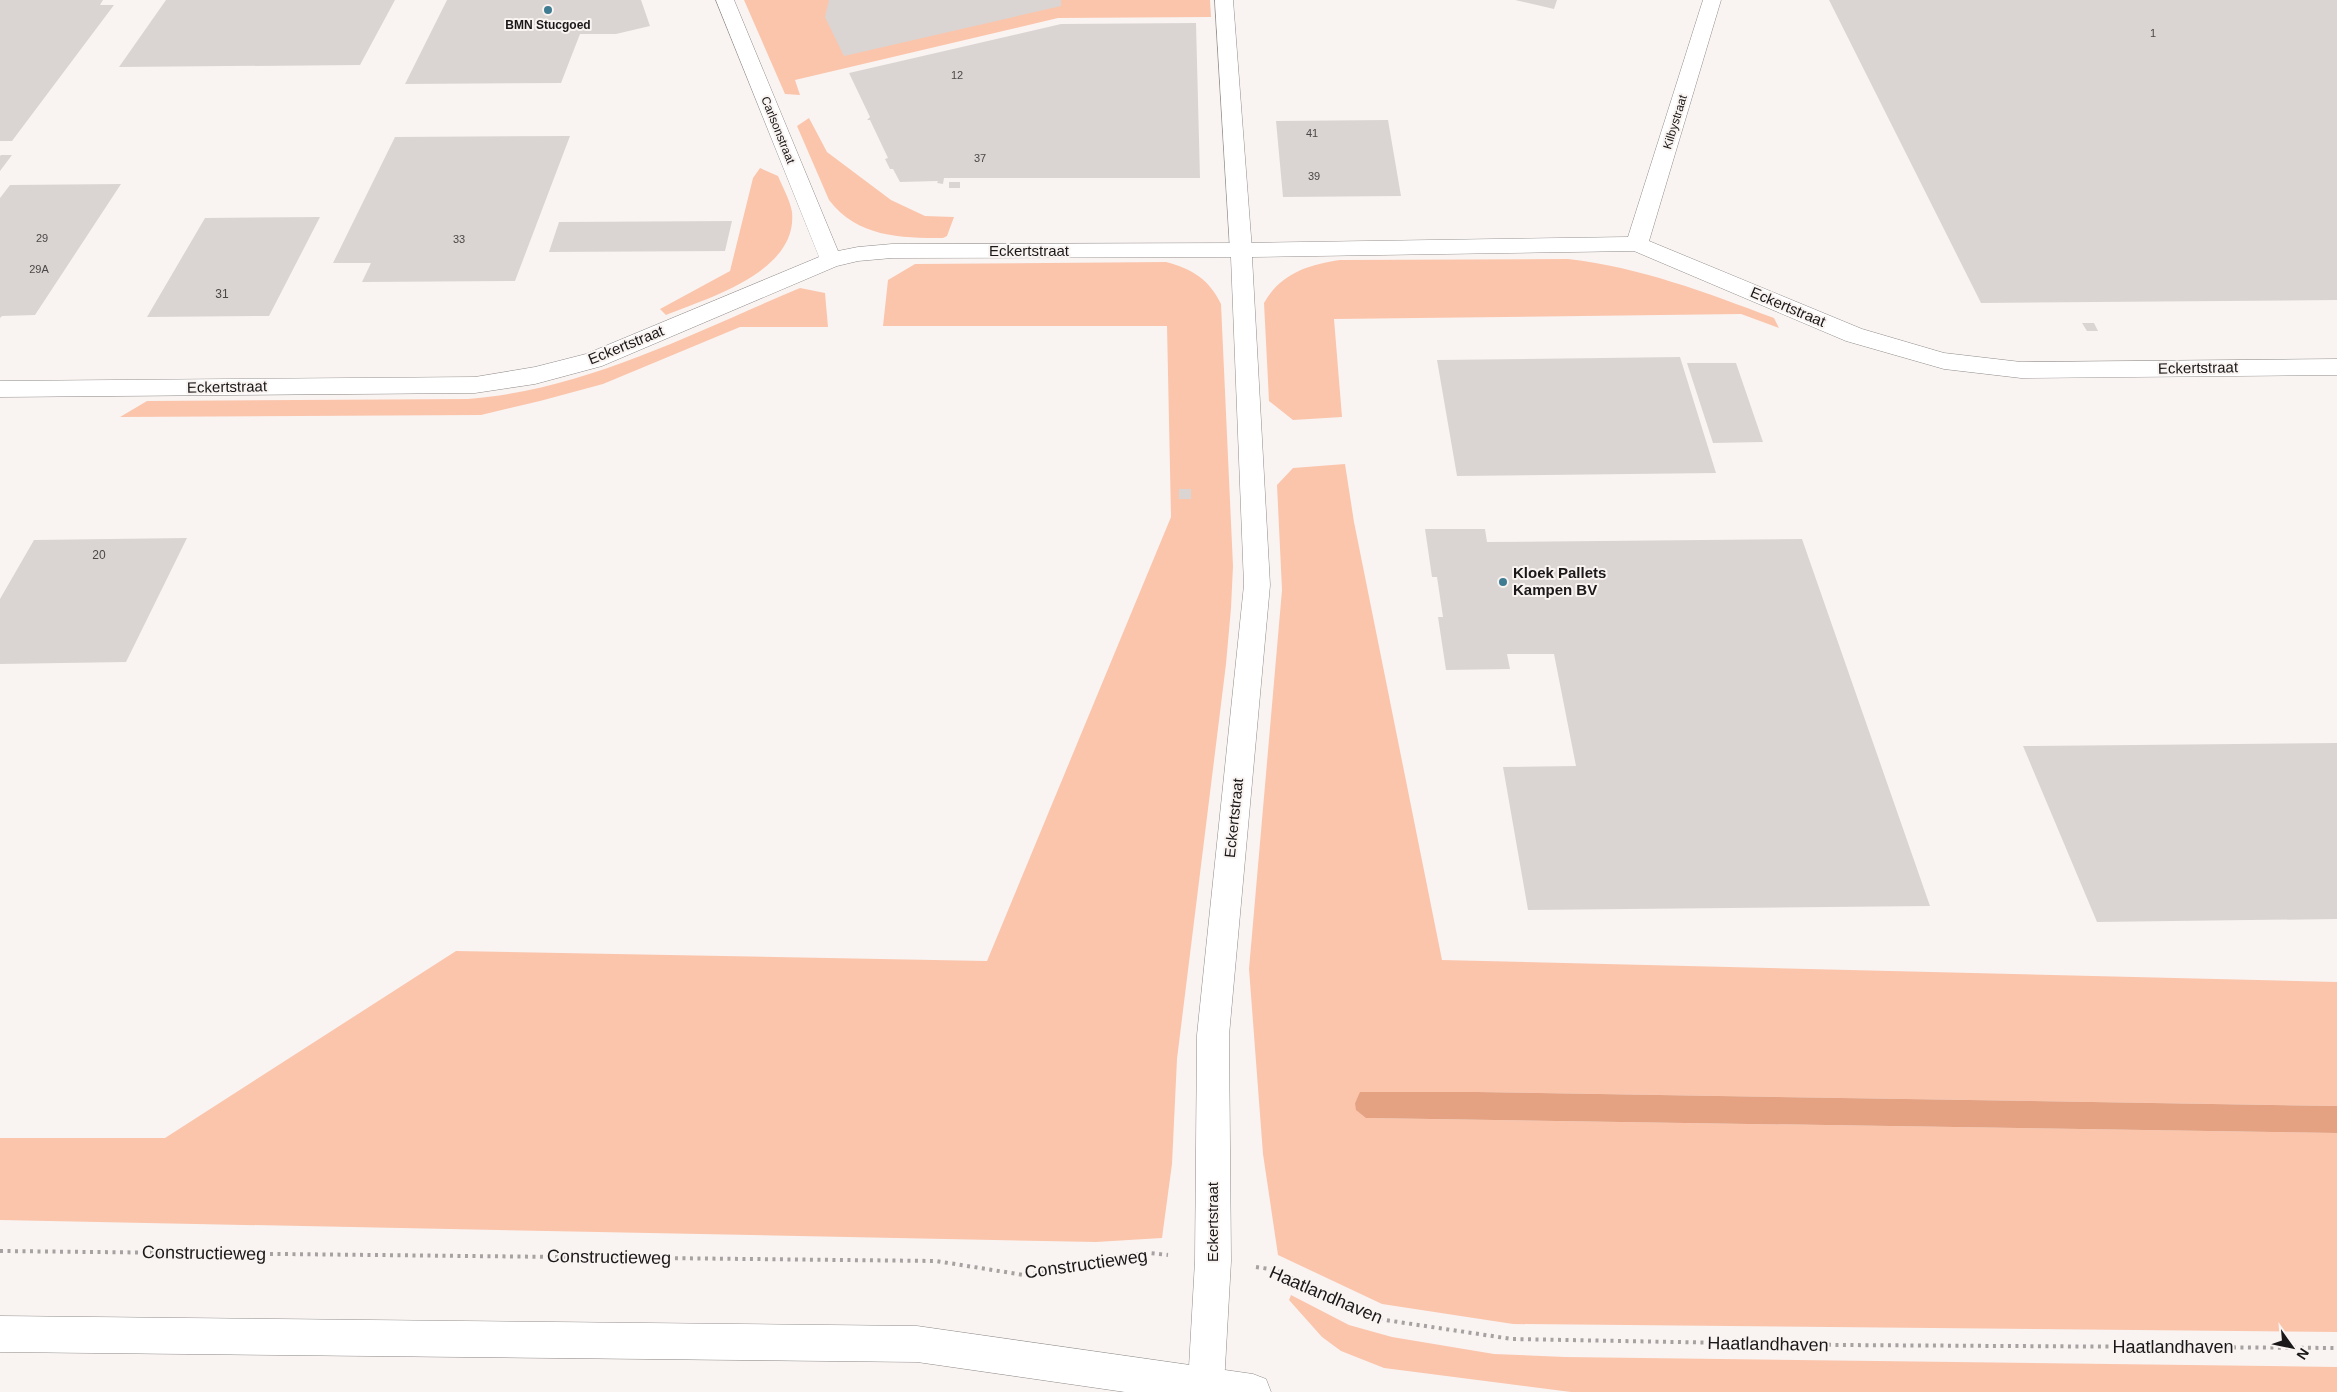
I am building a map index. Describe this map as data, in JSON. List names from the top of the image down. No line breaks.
{"streets":{"street":["Kilbystraat","Carlsonstraat","Eckertstraat"],"path":["Constructieweg","Haatlandhaven"]},"crossings":[["Kilbystraat","Eckertstraat"],["Carlsonstraat","Eckertstraat"],["Eckertstraat","Constructieweg"],["Eckertstraat","Haatlandhaven"],["Constructieweg","Haatlandhaven"]],"places":["BMN Stucgoed","Kloek Pallets Kampen BV"],"house_numbers":["1","12","41","37","39","29","33","29A","31","20"],"north":"bottom right"}
